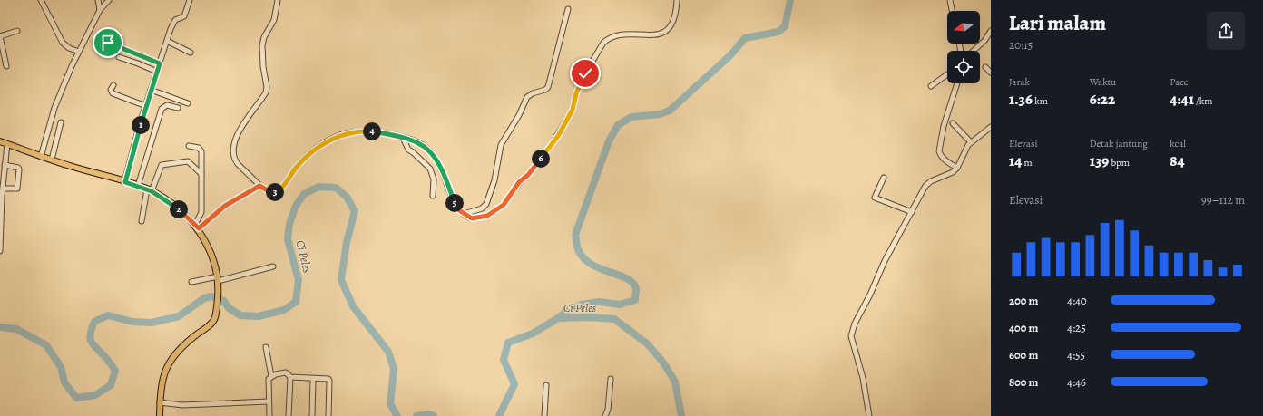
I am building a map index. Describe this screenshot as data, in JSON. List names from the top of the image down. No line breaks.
{"water":["Ci Peles"],"north":"left","page":{"heading":["Lari malam","20:15"],"stats":[["Jarak","1.36 km"],["Waktu","6:22"],["Pace","4:41 /km"],["Elevasi","14 m"],["Detak jantung","139 bpm"],["kcal","84"]],"pins":["1","4","6","3","5","2"],"chart":["Elevasi","99–112 m"],"list":[{"name":"200 m","note":"4:40"},{"name":"400 m","note":"4:25"},{"name":"600 m","note":"4:55"},{"name":"800 m","note":"4:46"}]}}
